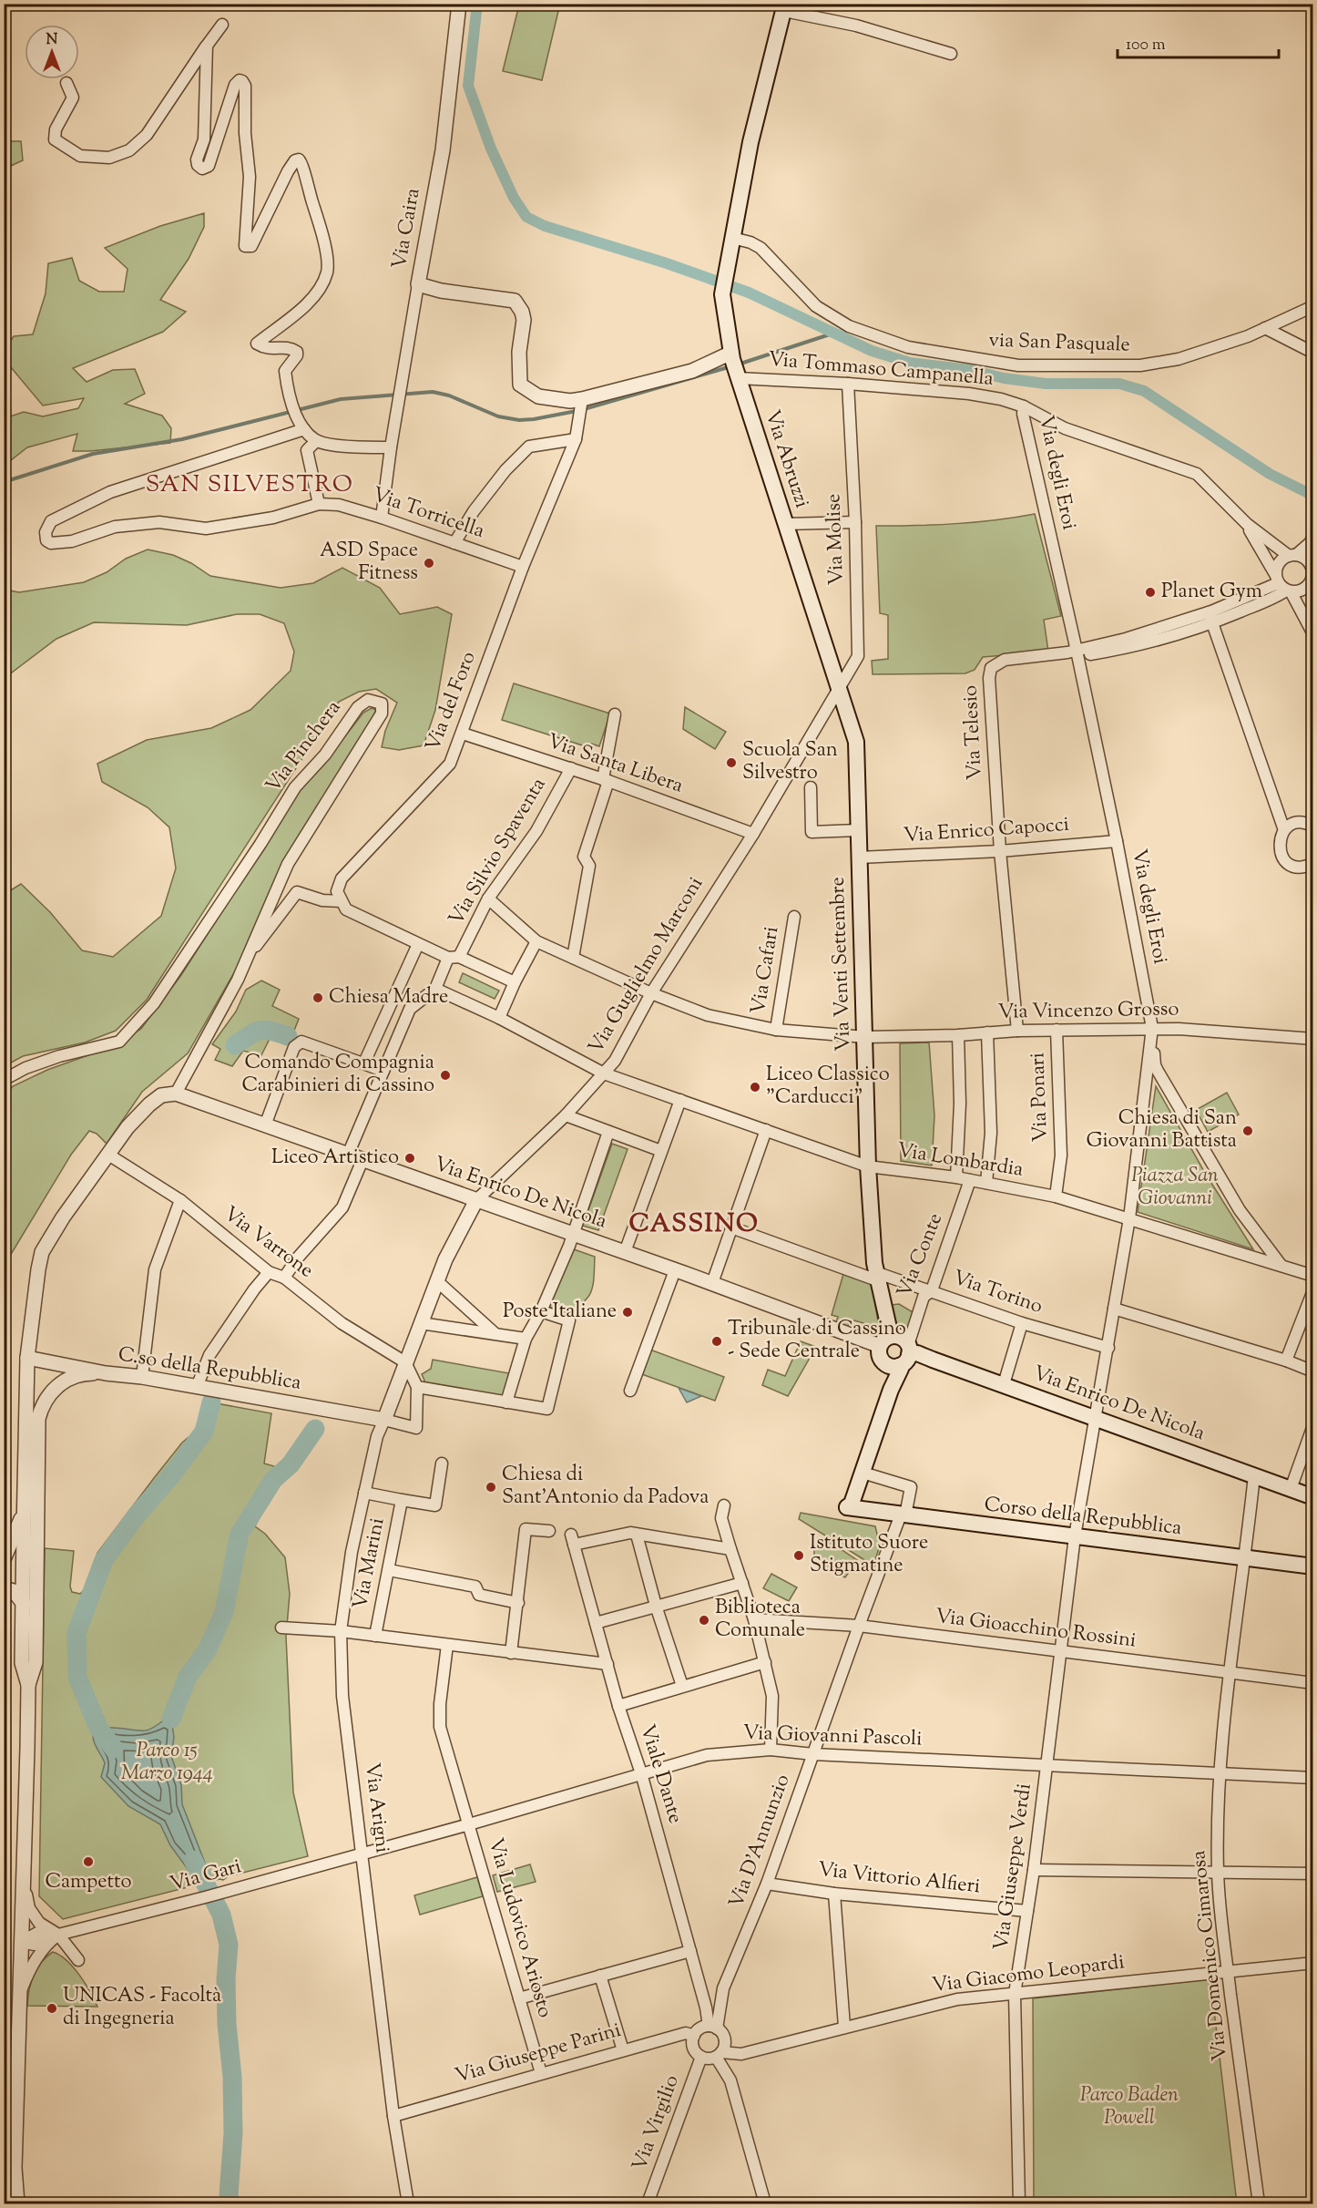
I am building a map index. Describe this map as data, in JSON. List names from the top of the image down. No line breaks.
{"streets":{"main road":["Via Abruzzi","Via Venti Settembre","Via Enrico De Nicola","Corso della Repubblica"],"street":["Via Caira","via San Pasquale","Via Tommaso Campanella","Via degli Eroi","Via Torricella","Via Molise","Via del Foro","Via Telesio","Via Pinchera","Via Santa Libera","Via Enrico Capocci","Via Silvio Spaventa","Via Guglielmo Marconi","Via Cafari","Via Vincenzo Grosso","Via Ponari","Via Lombardia","Via Varrone","Via Conte","Via Torino","C.so della Repubblica","Via Marini","Via Gioacchino Rossini","Via Giovanni Pascoli","Viale Dante","Via Arigni","Via D'Annunzio","Via Giuseppe Verdi","Via Gari","Via Vittorio Alfieri","Via Ludovico Ariosto","Via Domenico Cimarosa","Via Giacomo Leopardi","Via Giuseppe Parini","Via Virgilio"]},"crossings":[["Via Caira","Via Tommaso Campanella"],["Via Caira","Via Abruzzi"],["Via Caira","Via del Foro"],["via San Pasquale","Via Abruzzi"],["Via Tommaso Campanella","Via Abruzzi"],["Via Tommaso Campanella","Via degli Eroi"],["Via Tommaso Campanella","Via Molise"],["Via Tommaso Campanella","Via Telesio"],["Via Abruzzi","Via Molise"],["Via Abruzzi","Via Venti Settembre"],["Via Abruzzi","Via Guglielmo Marconi"],["Via degli Eroi","Via Telesio"],["Via degli Eroi","Via Enrico Capocci"],["Via degli Eroi","Via Vincenzo Grosso"],["Via Torricella","Via del Foro"],["Via Molise","Via Venti Settembre"],["Via Molise","Via Guglielmo Marconi"],["Via del Foro","Via Santa Libera"],["Via Telesio","Via Enrico Capocci"],["Via Telesio","Via Vincenzo Grosso"],["Via Pinchera","Via Enrico De Nicola"],["Via Santa Libera","Via Silvio Spaventa"],["Via Santa Libera","Via Guglielmo Marconi"],["Via Enrico Capocci","Via Venti Settembre"],["Via Silvio Spaventa","Via Vincenzo Grosso"],["Via Silvio Spaventa","Via Lombardia"],["Via Venti Settembre","Via Guglielmo Marconi"],["Via Venti Settembre","Via Vincenzo Grosso"],["Via Venti Settembre","Via Lombardia"],["Via Venti Settembre","Via Enrico De Nicola"],["Via Venti Settembre","Via Conte"],["Via Venti Settembre","Via Torino"],["Via Guglielmo Marconi","Via Vincenzo Grosso"],["Via Guglielmo Marconi","Via Lombardia"],["Via Guglielmo Marconi","Via Enrico De Nicola"],["Via Guglielmo Marconi","Via Varrone"],["Via Guglielmo Marconi","C.so della Repubblica"],["Via Guglielmo Marconi","Via Arigni"],["Via Cafari","Via Vincenzo Grosso"],["Via Vincenzo Grosso","Via Ponari"],["Via Ponari","Via Lombardia"],["Via Lombardia","Via Conte"],["Via Enrico De Nicola","Via Conte"],["Via Enrico De Nicola","Via Giuseppe Verdi"],["Via Enrico De Nicola","Via Domenico Cimarosa"],["Via Conte","Via Torino"],["C.so della Repubblica","Via Arigni"],["Corso della Repubblica","Via D'Annunzio"],["Corso della Repubblica","Via Giuseppe Verdi"],["Corso della Repubblica","Via Domenico Cimarosa"],["Via Marini","Via Arigni"],["Via Gioacchino Rossini","Via D'Annunzio"],["Via Gioacchino Rossini","Via Giuseppe Verdi"],["Via Gioacchino Rossini","Via Domenico Cimarosa"],["Via Giovanni Pascoli","Viale Dante"],["Via Giovanni Pascoli","Via Arigni"],["Via Giovanni Pascoli","Via D'Annunzio"],["Via Giovanni Pascoli","Via Giuseppe Verdi"],["Via Giovanni Pascoli","Via Gari"],["Via Giovanni Pascoli","Via Ludovico Ariosto"],["Via Giovanni Pascoli","Via Domenico Cimarosa"],["Viale Dante","Via D'Annunzio"],["Viale Dante","Via Giacomo Leopardi"],["Viale Dante","Via Giuseppe Parini"],["Viale Dante","Via Virgilio"],["Via Arigni","Via Gari"],["Via Arigni","Via Giuseppe Parini"],["Via D'Annunzio","Via Vittorio Alfieri"],["Via D'Annunzio","Via Giacomo Leopardi"],["Via D'Annunzio","Via Giuseppe Parini"],["Via D'Annunzio","Via Virgilio"],["Via Giuseppe Verdi","Via Vittorio Alfieri"],["Via Giuseppe Verdi","Via Giacomo Leopardi"],["Via Ludovico Ariosto","Via Giuseppe Parini"],["Via Domenico Cimarosa","Via Giacomo Leopardi"],["Via Giacomo Leopardi","Via Giuseppe Parini"],["Via Giacomo Leopardi","Via Virgilio"],["Via Giuseppe Parini","Via Virgilio"]],"districts":["SAN SILVESTRO","CASSINO"],"parks":["Piazza San Giovanni","Parco 15 Marzo 1944","Parco Baden Powell"],"places":["ASD Space Fitness","Planet Gym","Scuola San Silvestro","Chiesa Madre","Comando Compagnia Carabinieri di Cassino","Liceo Classico \"Carducci\"","Chiesa di San Giovanni Battista","Liceo Artistico","Poste Italiane","Tribunale di Cassino - Sede Centrale","Chiesa di Sant'Antonio da Padova","Istituto Suore Stigmatine","Biblioteca Comunale","Campetto","UNICAS - Facoltà di Ingegneria"],"scale_bar":"100 m","north":"top"}
